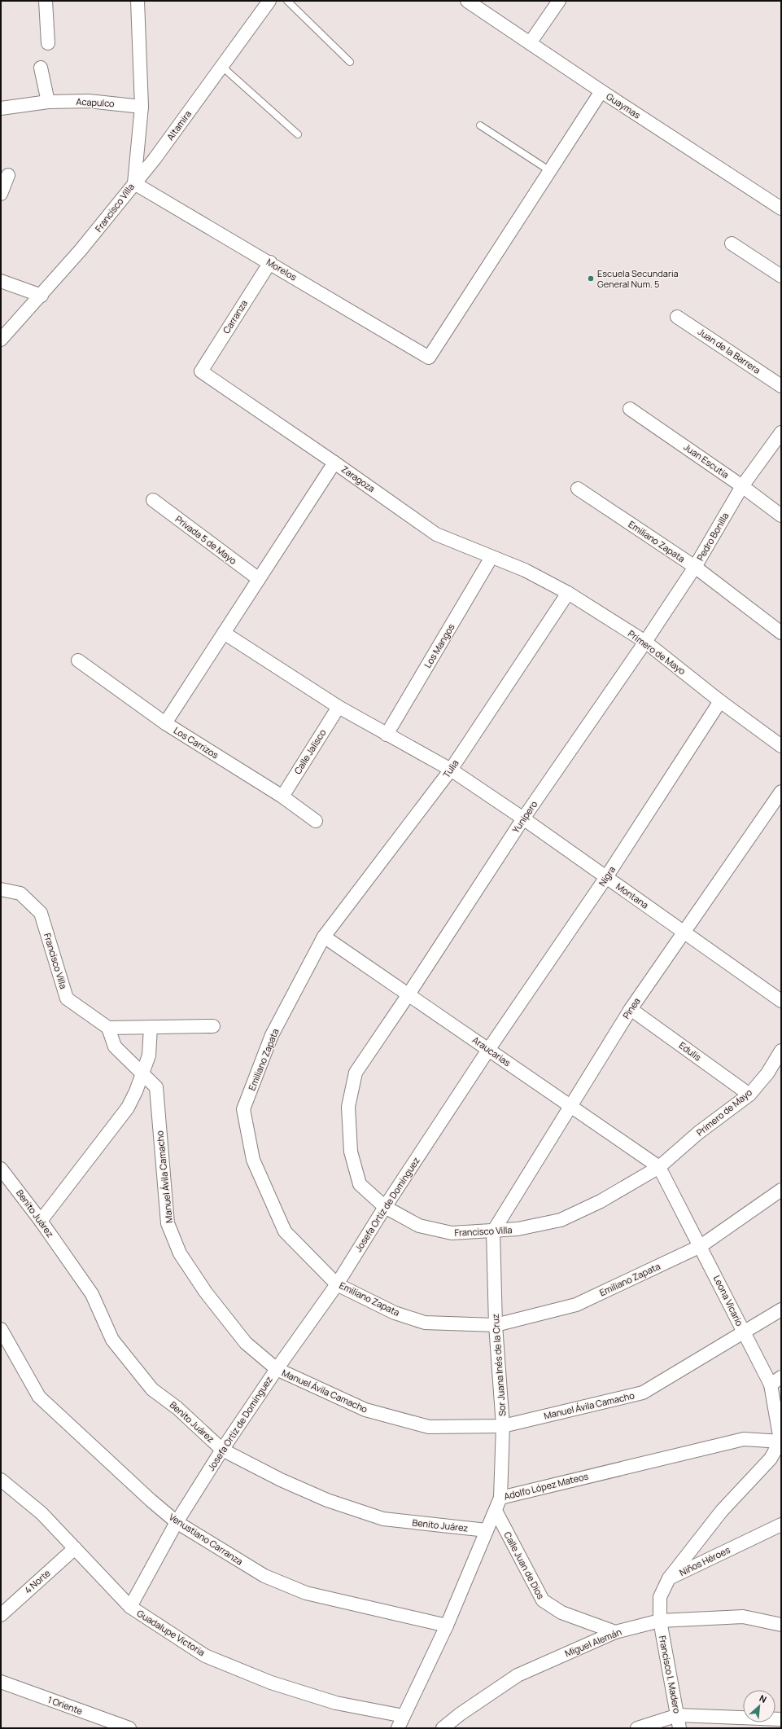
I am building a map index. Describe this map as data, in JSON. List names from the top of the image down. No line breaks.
{"streets":{"street":["Acapulco","Guaymas","Altamira","Francisco Villa","Morelos","Carranza","Juan de la Barrera","Juan Escutia","Zaragoza","Pedro Bonilla","Privada 5 de Mayo","Emiliano Zapata","Los Mangos","Primero de Mayo","Los Carrizos","Calle Jalisco","Tulia","Yunipero","Nigra","Montana","Pinea","Araucarias","Edulis","Manuel Ávila Camacho","Josefa Ortiz de Domínguez","Benito Juárez","Leona Vicario","Sor Juana Inés de la Cruz","Adolfo López Mateos","Venustiano Carranza","Niños Héroes","Calle Juan de Dios","4 Norte","Guadalupe Victoria","Miguel Alemán","Francisco I. Madero","1 Oriente"]},"crossings":[["Acapulco","Francisco Villa"],["Altamira","Francisco Villa"],["Altamira","Morelos"],["Francisco Villa","Morelos"],["Francisco Villa","Primero de Mayo"],["Francisco Villa","Yunipero"],["Francisco Villa","Pinea"],["Francisco Villa","Araucarias"],["Francisco Villa","Manuel Ávila Camacho"],["Francisco Villa","Josefa Ortiz de Domínguez"],["Francisco Villa","Leona Vicario"],["Francisco Villa","Sor Juana Inés de la Cruz"],["Morelos","Carranza"],["Carranza","Zaragoza"],["Juan Escutia","Pedro Bonilla"],["Zaragoza","Los Mangos"],["Zaragoza","Primero de Mayo"],["Pedro Bonilla","Emiliano Zapata"],["Pedro Bonilla","Primero de Mayo"],["Pedro Bonilla","Yunipero"],["Emiliano Zapata","Tulia"],["Emiliano Zapata","Araucarias"],["Emiliano Zapata","Josefa Ortiz de Domínguez"],["Emiliano Zapata","Leona Vicario"],["Emiliano Zapata","Sor Juana Inés de la Cruz"],["Los Mangos","Montana"],["Primero de Mayo","Tulia"],["Primero de Mayo","Yunipero"],["Primero de Mayo","Nigra"],["Primero de Mayo","Araucarias"],["Primero de Mayo","Edulis"],["Primero de Mayo","Leona Vicario"],["Los Carrizos","Calle Jalisco"],["Calle Jalisco","Montana"],["Tulia","Montana"],["Tulia","Araucarias"],["Yunipero","Montana"],["Yunipero","Araucarias"],["Nigra","Montana"],["Nigra","Araucarias"],["Nigra","Josefa Ortiz de Domínguez"],["Montana","Pinea"],["Pinea","Araucarias"],["Pinea","Edulis"],["Pinea","Sor Juana Inés de la Cruz"],["Araucarias","Josefa Ortiz de Domínguez"],["Araucarias","Leona Vicario"],["Manuel Ávila Camacho","Josefa Ortiz de Domínguez"],["Manuel Ávila Camacho","Leona Vicario"],["Manuel Ávila Camacho","Sor Juana Inés de la Cruz"],["Josefa Ortiz de Domínguez","Benito Juárez"],["Josefa Ortiz de Domínguez","Venustiano Carranza"],["Josefa Ortiz de Domínguez","Guadalupe Victoria"],["Benito Juárez","Adolfo López Mateos"],["Leona Vicario","Adolfo López Mateos"],["Sor Juana Inés de la Cruz","Adolfo López Mateos"],["Adolfo López Mateos","Venustiano Carranza"],["Adolfo López Mateos","Calle Juan de Dios"],["Adolfo López Mateos","Guadalupe Victoria"],["Niños Héroes","Miguel Alemán"],["Niños Héroes","Francisco I. Madero"],["Calle Juan de Dios","Miguel Alemán"],["4 Norte","Guadalupe Victoria"],["Miguel Alemán","Francisco I. Madero"]],"places":["Escuela Secundaria General Num. 5"],"north":"top right"}
